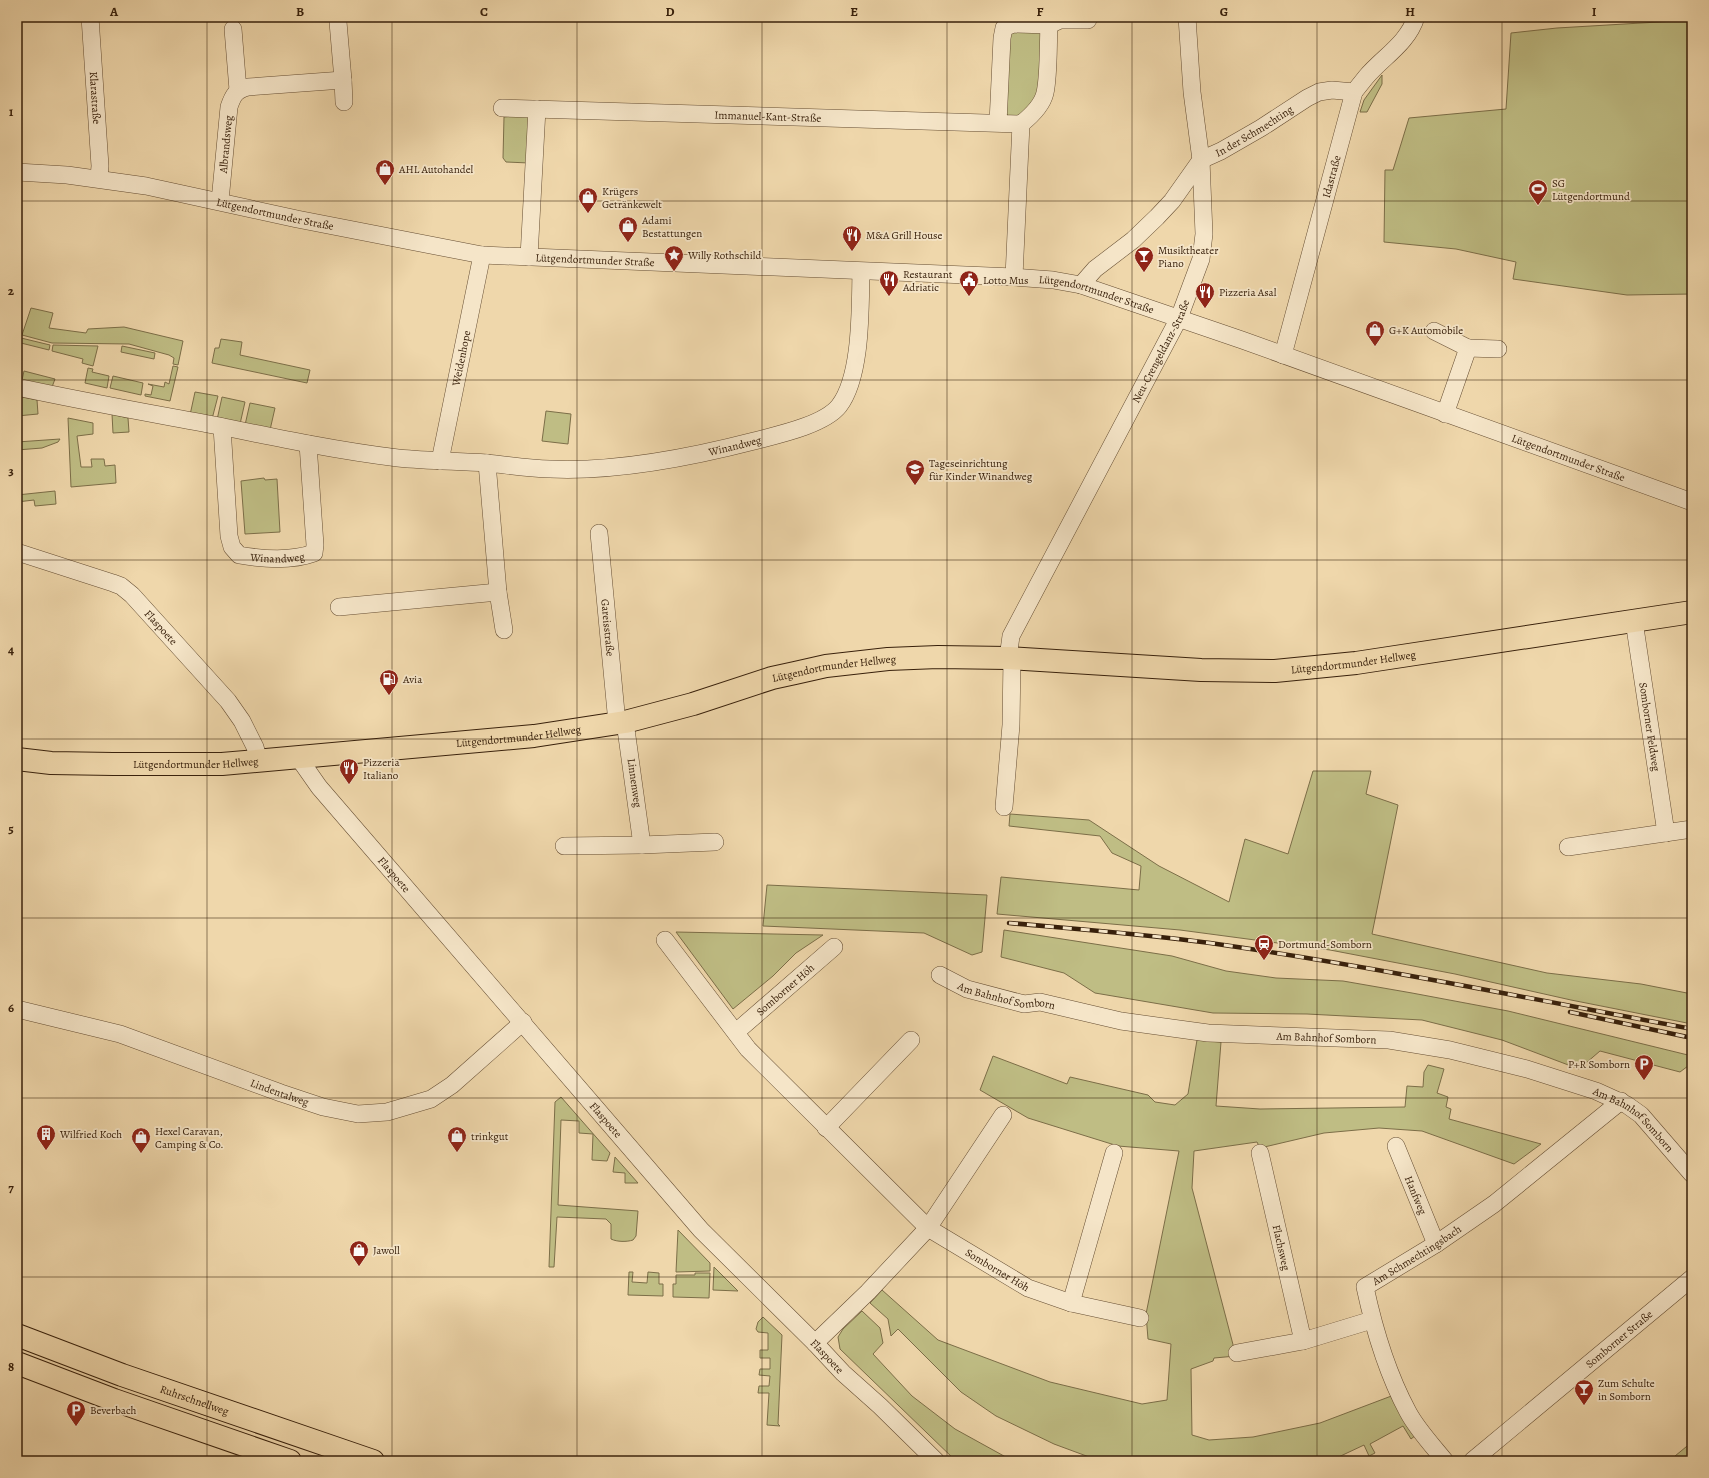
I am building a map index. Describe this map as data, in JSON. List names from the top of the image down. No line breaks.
{"streets":{"main road":["Lütgendortmunder Hellweg","Ruhrschnellweg"],"street":["Klarastraße","Immanuel-Kant-Straße","In der Schmechting","Albrandsweg","Idastraße","Lütgendortmunder Straße","Neu-Crengeldanz-Straße","Weidenhope","Winandweg","Flaspoete","Gareisstraße","Somborner Feldweg","Linnenweg","Somborner Höh","Am Bahnhof Somborn","Lindentalweg","Hanfweg","Flachsweg","Am Schmechtingsbach","Somborner Straße"]},"crossings":[["Klarastraße","Lütgendortmunder Straße"],["In der Schmechting","Idastraße"],["In der Schmechting","Neu-Crengeldanz-Straße"],["Albrandsweg","Lütgendortmunder Straße"],["Idastraße","Lütgendortmunder Straße"],["Lütgendortmunder Straße","Neu-Crengeldanz-Straße"],["Lütgendortmunder Straße","Weidenhope"],["Lütgendortmunder Straße","Winandweg"],["Neu-Crengeldanz-Straße","Lütgendortmunder Hellweg"],["Weidenhope","Winandweg"],["Flaspoete","Lütgendortmunder Hellweg"],["Flaspoete","Lindentalweg"],["Gareisstraße","Lütgendortmunder Hellweg"],["Gareisstraße","Linnenweg"],["Lütgendortmunder Hellweg","Somborner Feldweg"],["Lütgendortmunder Hellweg","Linnenweg"],["Am Bahnhof Somborn","Am Schmechtingsbach"],["Hanfweg","Am Schmechtingsbach"]],"places":{"shop":["AHL Autohandel","Krügers Getränkewelt","Adami Bestattungen","G+K Automobile","trinkgut","Hexel Caravan, Camping & Co.","Jawoll"],"sports":["SG Lütgendortmund"],"restaurant":["M&A Grill House","Restaurant Adriatic","Pizzeria Asal","Pizzeria Italiano"],"place":["Willy Rothschild"],"bar":["Musiktheater Piano","Zum Schulte in Somborn"],"public building":["Lotto Mus"],"school or university":["Tageseinrichtung für Kinder Winandweg"],"fuel station":["Avia"],"station":["Dortmund-Somborn"],"parking":["P+R Somborn","Beverbach"],"building":["Wilfried Koch"]},"grid":{"columns":["A","B","C","D","E","F","G","H","I"],"rows":["1","2","3","4","5","6","7","8"]}}
